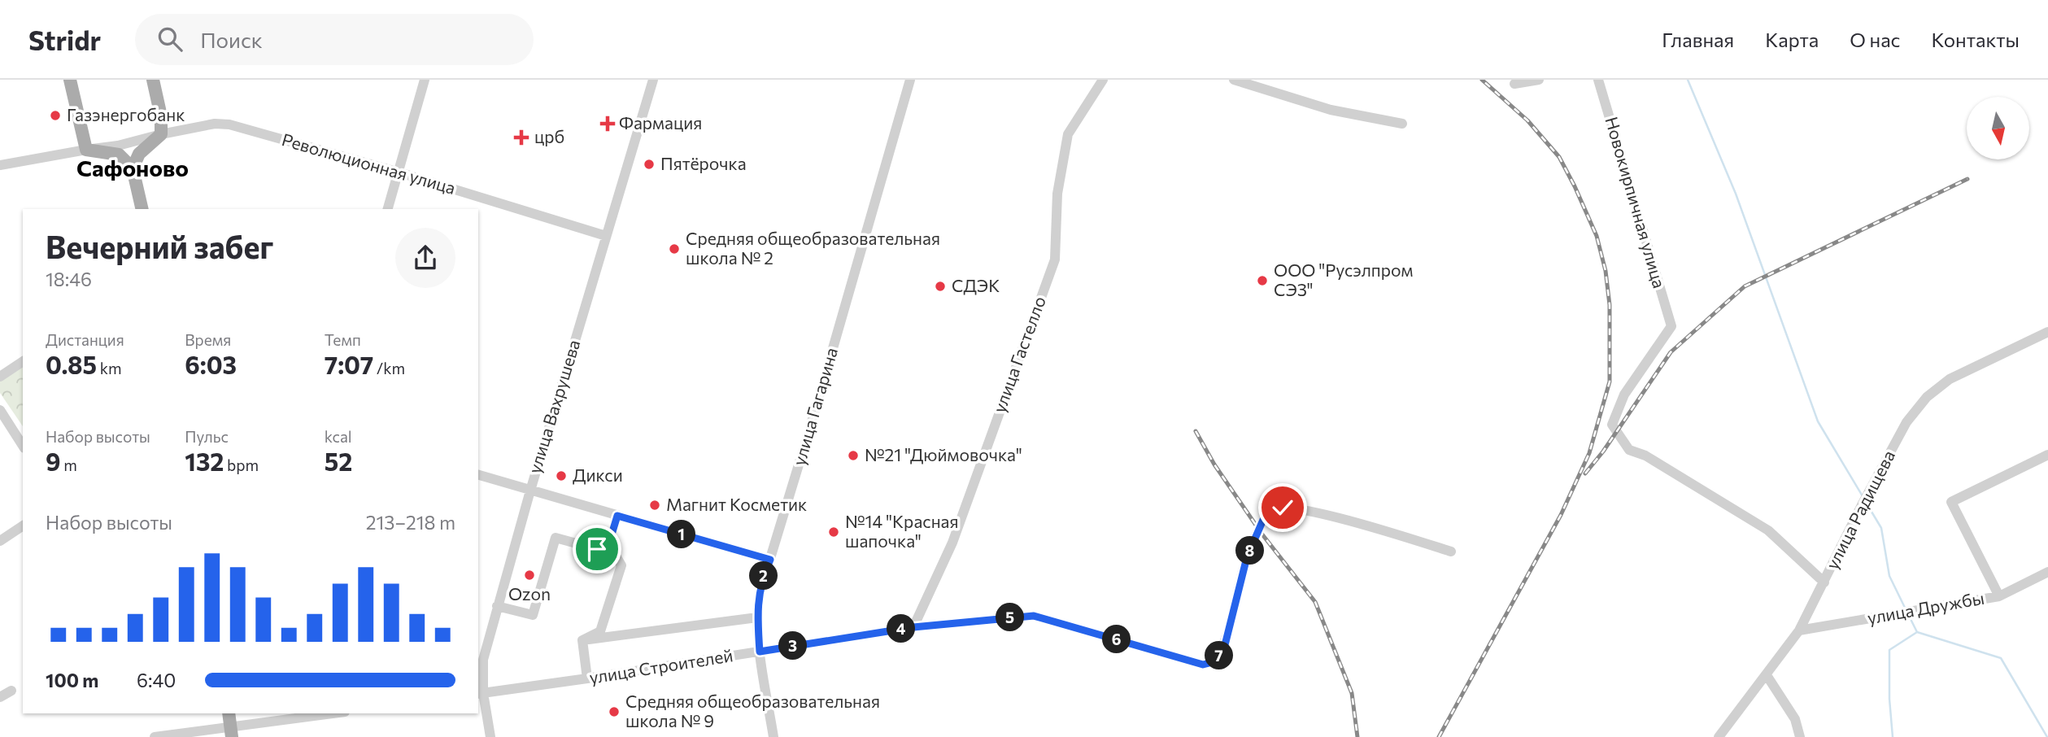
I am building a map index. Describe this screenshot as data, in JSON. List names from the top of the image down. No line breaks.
{"streets":{"street":["Революционная улица","Новокирпичная улица","улица Гастелло","улица Вахрушева","улица Гагарина","улица Радищева","улица Дружбы","улица Строителей"]},"crossings":[["Революционная улица","улица Вахрушева"],["Новокирпичная улица","улица Радищева"],["улица Гастелло","улица Строителей"],["улица Вахрушева","улица Строителей"],["улица Гагарина","улица Строителей"],["улица Радищева","улица Дружбы"]],"districts":["Сафоново"],"places":{"other":["Газэнергобанк","Пятёрочка","Средняя общеобразовательная школа № 2","ООО \"Русэлпром СЭЗ\"","СДЭК","№21 \"Дюймовочка\"","Дикси","Магнит Косметик","№14 \"Красная шапочка\"","Ozon","Средняя общеобразовательная школа № 9"],"health":["Фармация","црб"]},"north":"bottom","page":{"header":"Stridr","search":"Поиск","nav":["Главная","Карта","О нас","Контакты"],"heading":["Вечерний забег","18:46"],"stats":[["Дистанция","0.85 km"],["Время","6:03"],["Темп","7:07 /km"],["Набор высоты","9 m"],["Пульс","132 bpm"],["kcal","52"]],"chart":["Набор высоты","213–218 m"],"pins":["1","8","2","5","4","6","3","7"],"list":[{"name":"100 m","note":"6:40"}]}}
